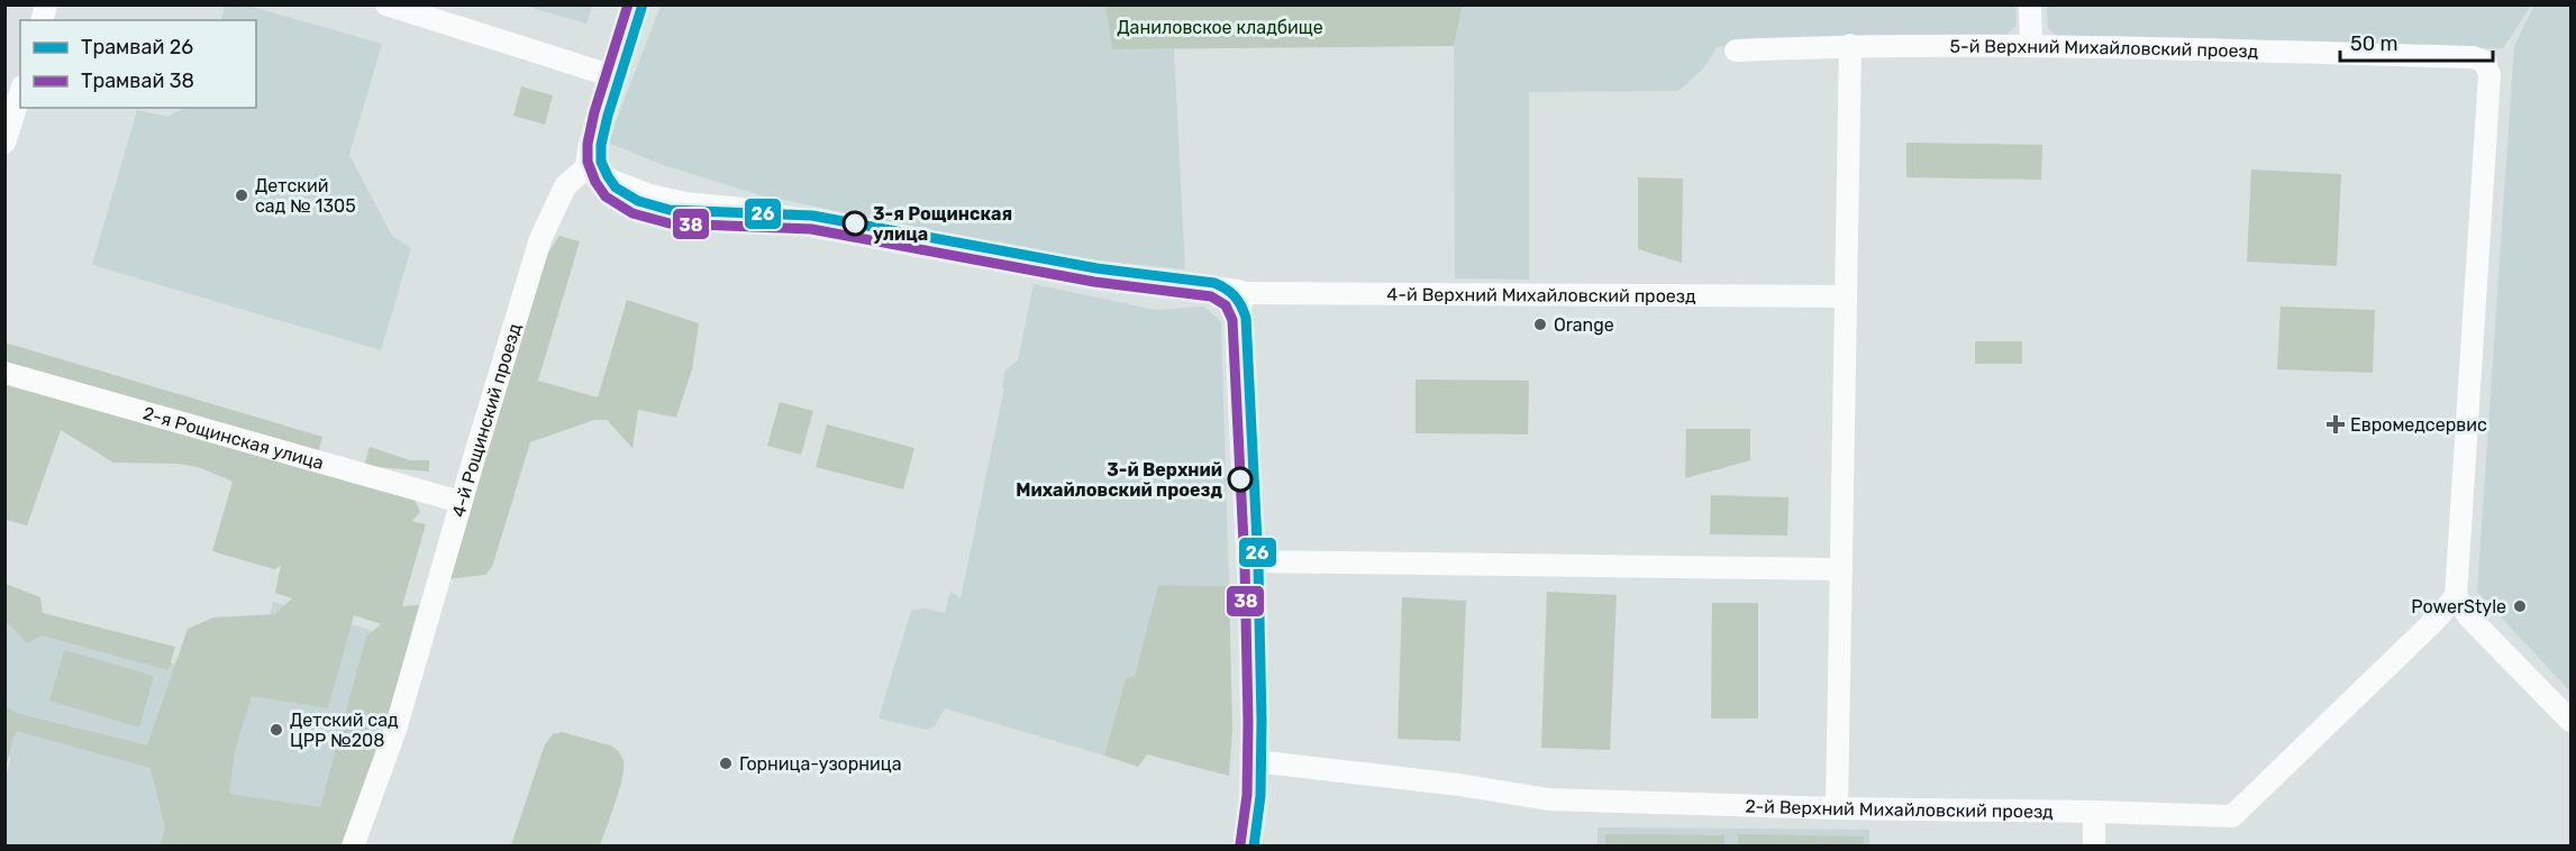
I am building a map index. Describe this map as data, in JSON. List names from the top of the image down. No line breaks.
{"streets":{"street":["5-й Верхний Михайловский проезд","4-й Верхний Михайловский проезд","4-й Рощинский проезд","2-я Рощинская улица","2-й Верхний Михайловский проезд"]},"crossings":[["5-й Верхний Михайловский проезд","2-й Верхний Михайловский проезд"],["4-й Рощинский проезд","2-я Рощинская улица"]],"parks":["Даниловское кладбище"],"places":{"other":["Детский сад № 1305","3-я Рощинская улица","Orange","3-й Верхний Михайловский проезд","PowerStyle","Детский сад ЦРР №208","Горница-узорница"],"health":["Евромедсервис"]},"lines":["tram line 26","tram line 38"],"legend":["Трамвай 26","Трамвай 38"],"scale_bar":"50 m"}
